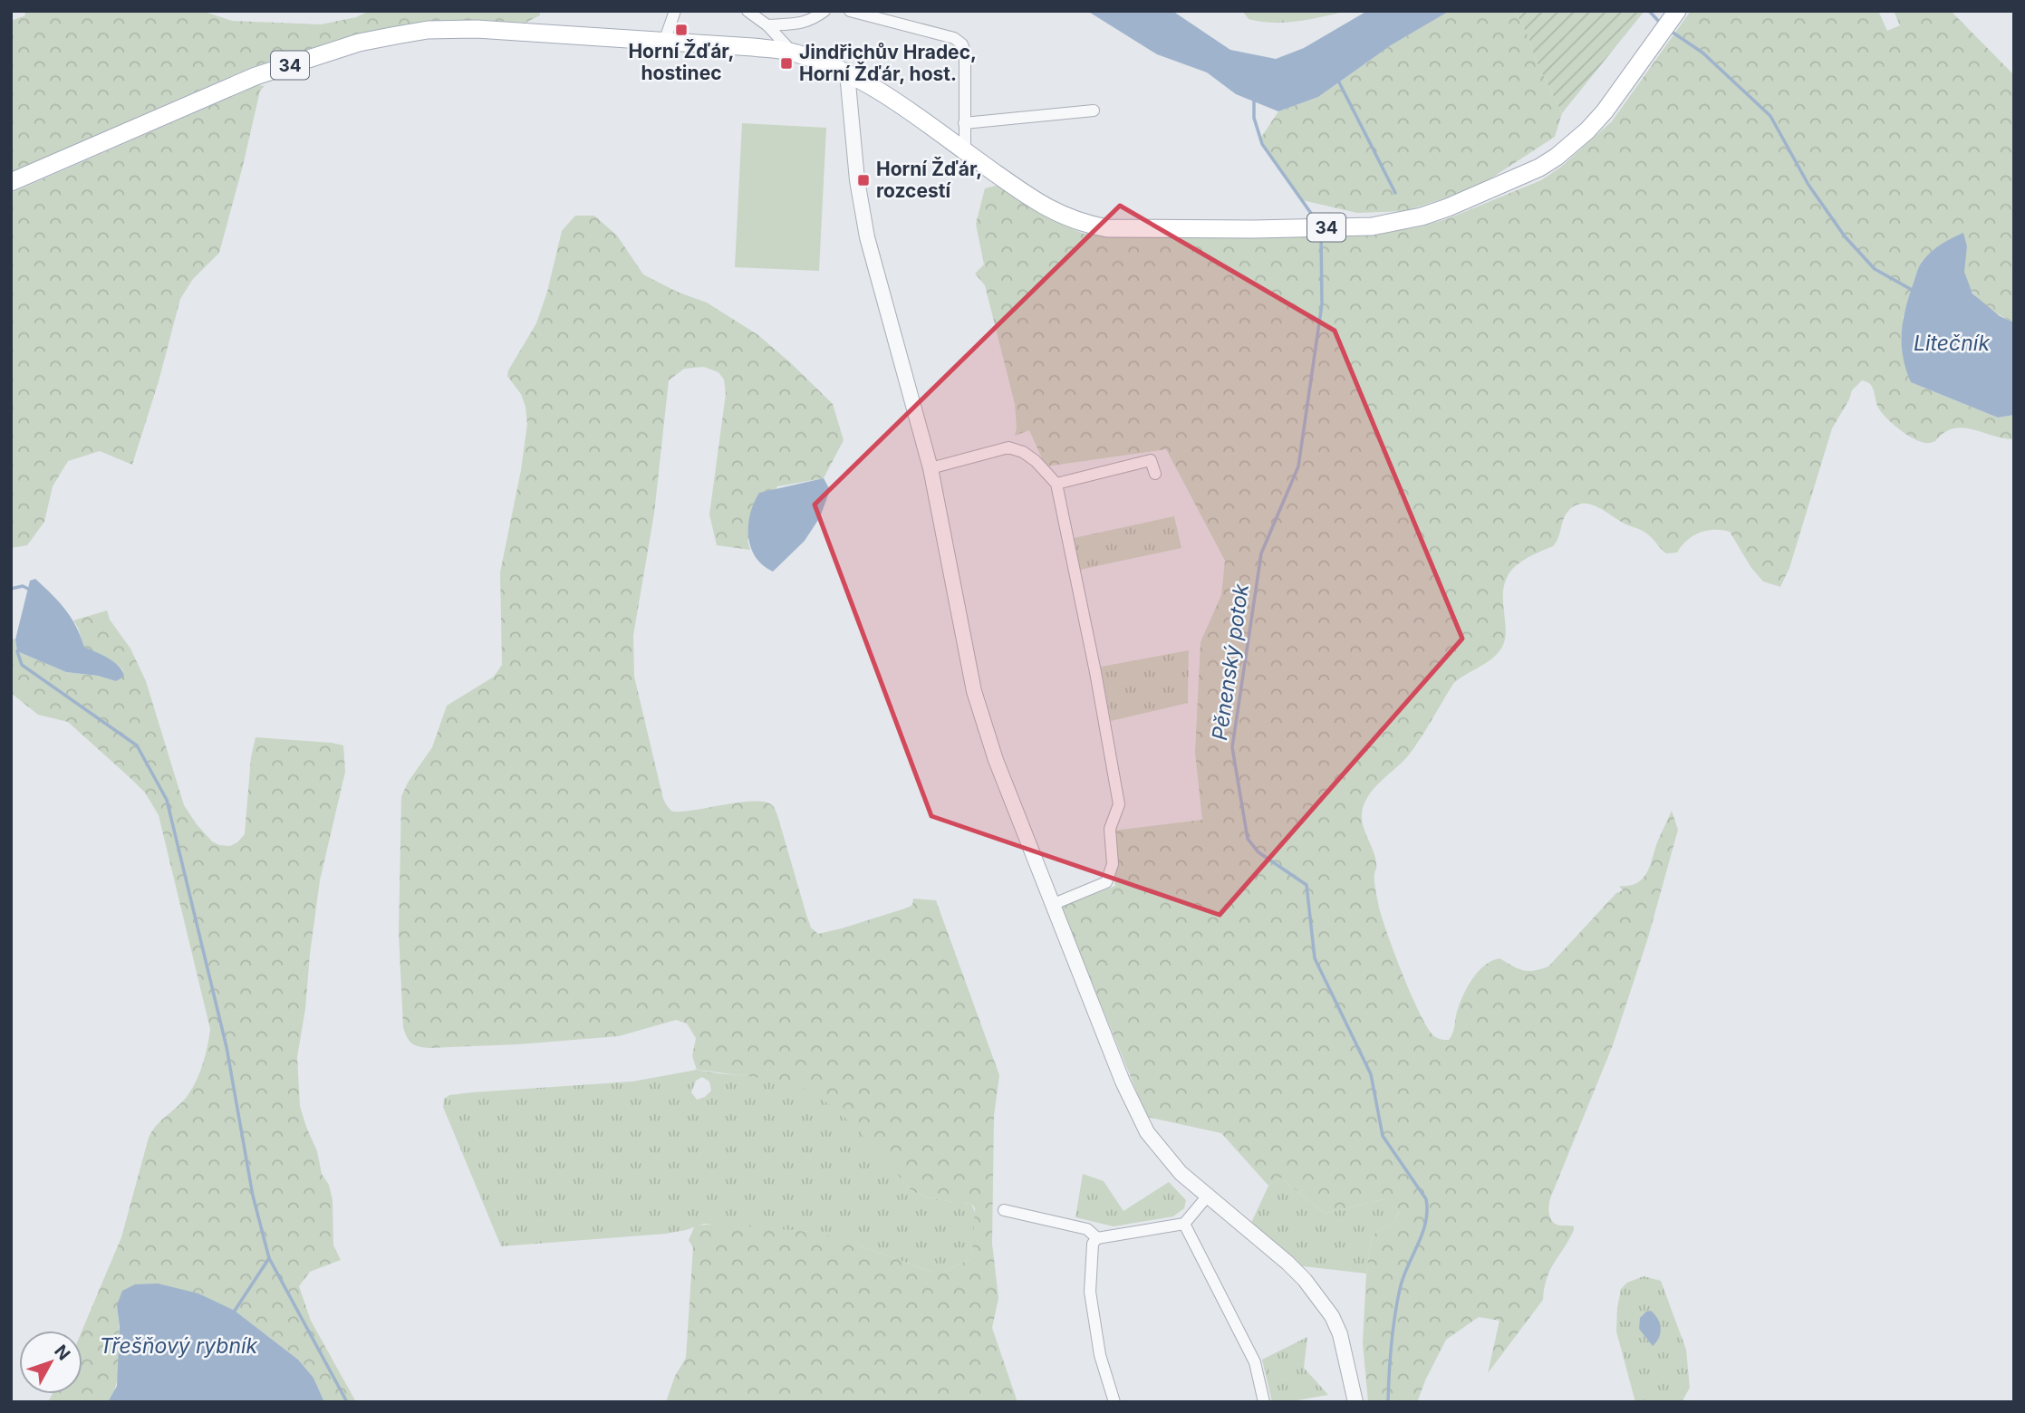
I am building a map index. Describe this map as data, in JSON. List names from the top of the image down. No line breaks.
{"streets":{"main road":["34"]},"water":["Litečník","Pěnenský potok","Třešňový rybník"],"places":{"transit":["Horní Žďár, hostinec","Jindřichův Hradec, Horní Žďár, host.","Horní Žďár, rozcestí"]},"north":"top right"}
